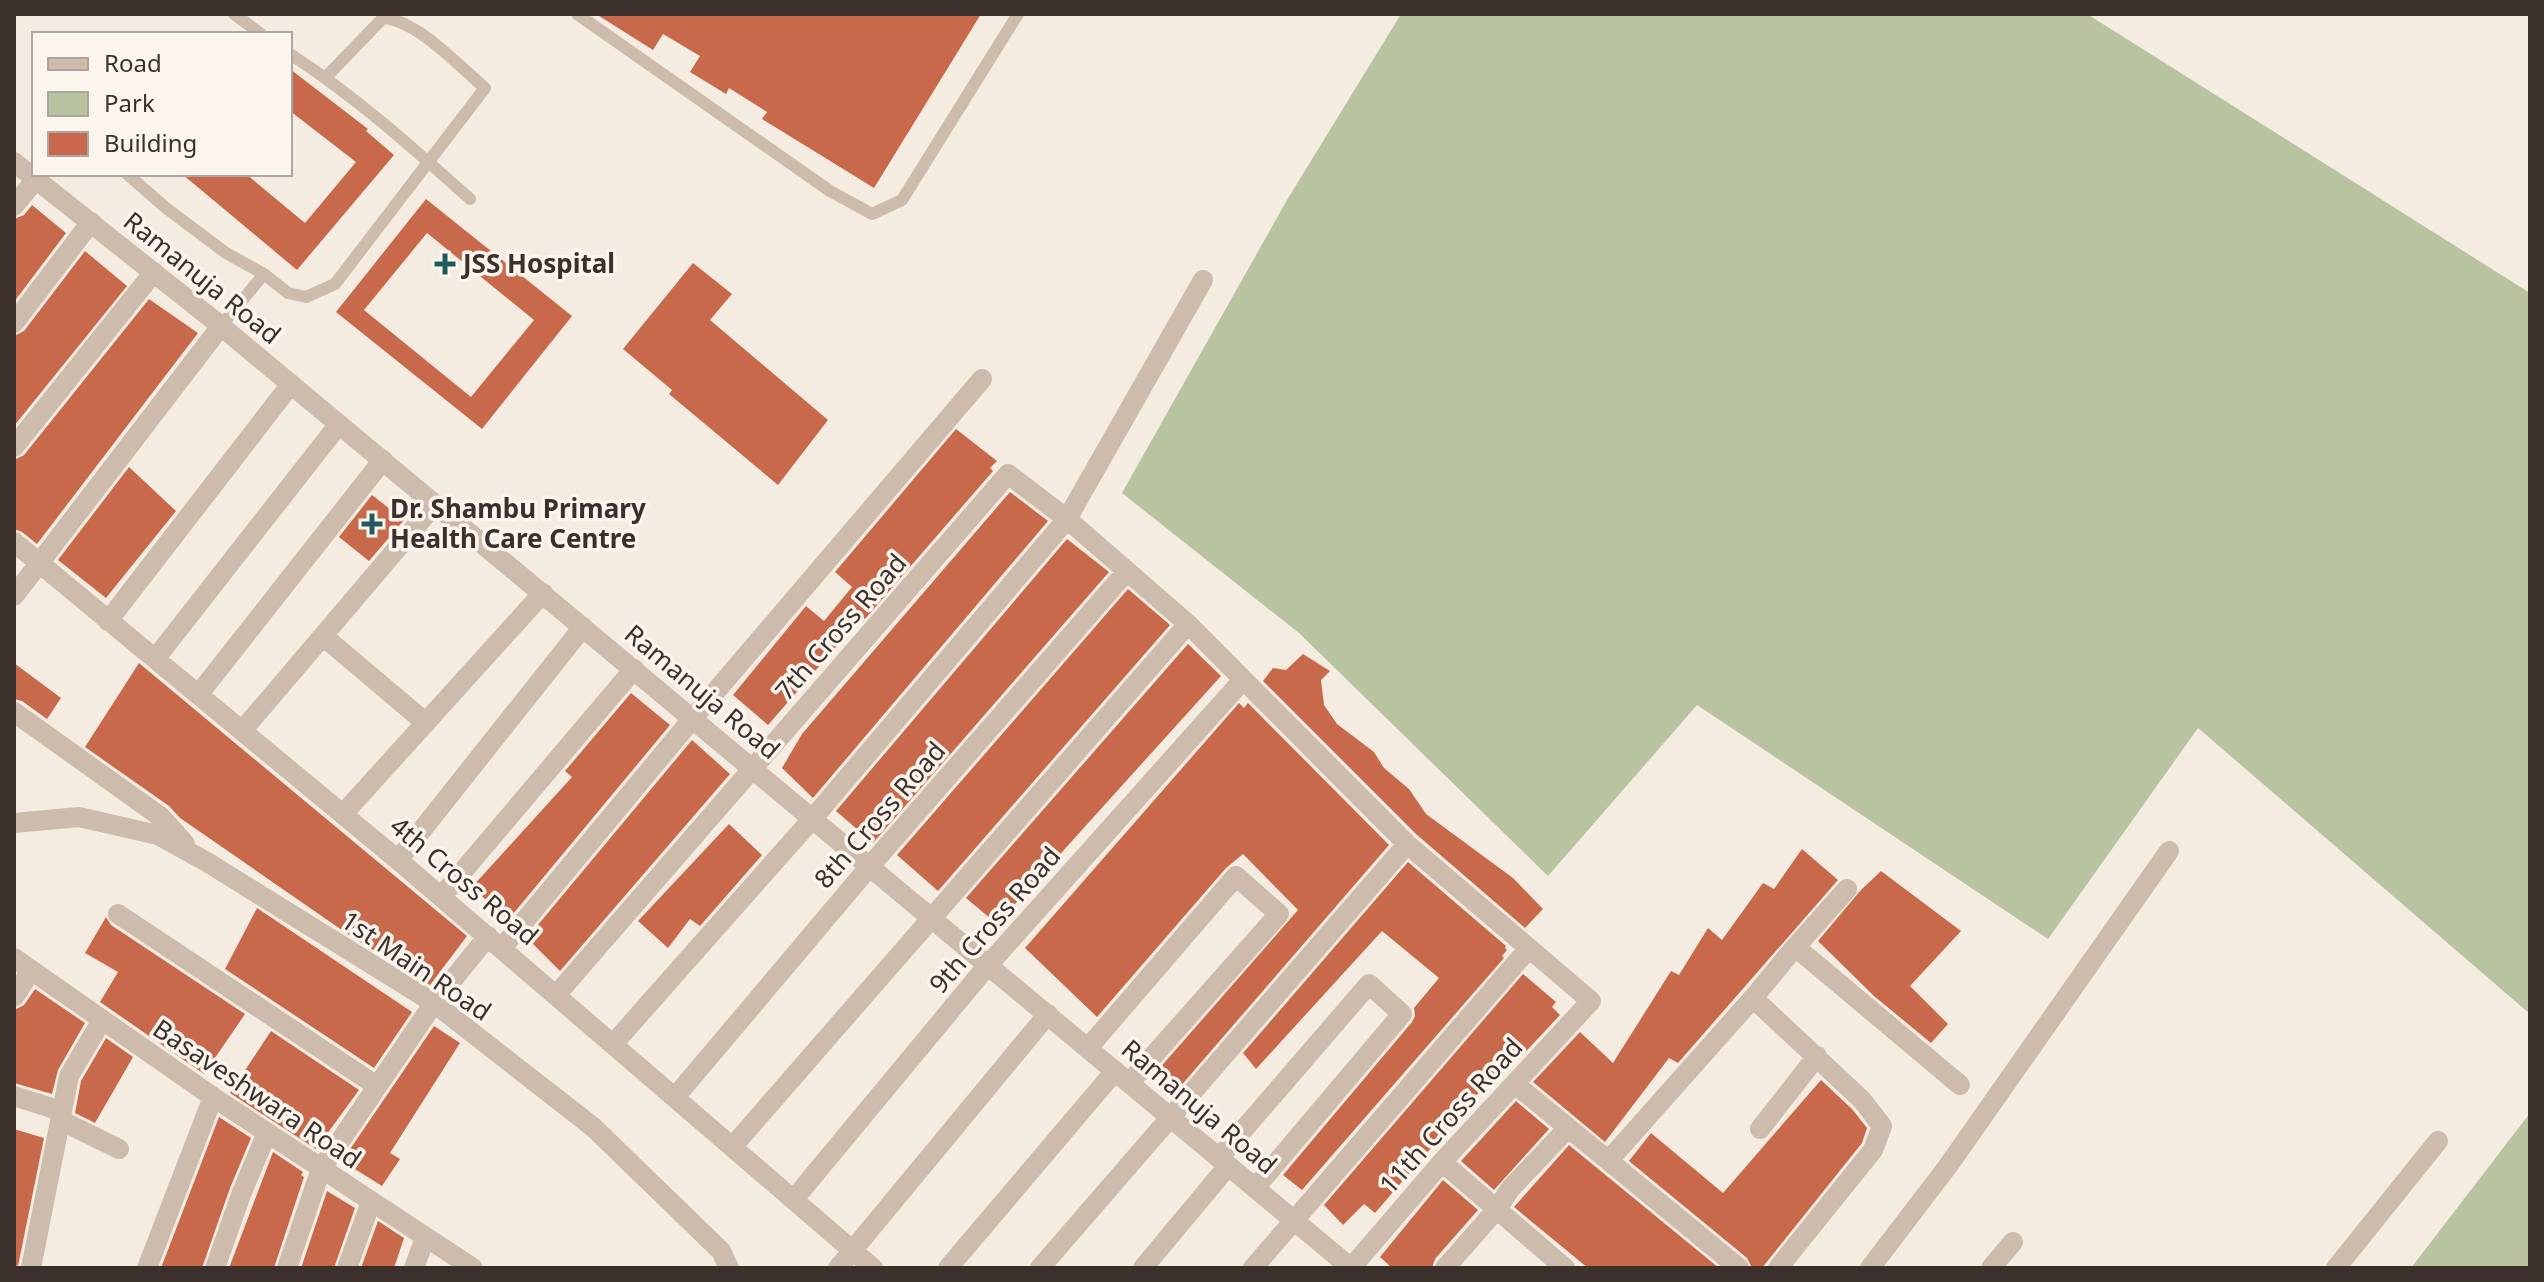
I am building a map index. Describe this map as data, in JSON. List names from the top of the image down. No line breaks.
{"streets":{"street":["Ramanuja Road","7th Cross Road","8th Cross Road","4th Cross Road","9th Cross Road","1st Main Road","Basaveshwara Road","11th Cross Road"]},"crossings":[["Ramanuja Road","7th Cross Road"],["Ramanuja Road","8th Cross Road"],["Ramanuja Road","9th Cross Road"],["Ramanuja Road","11th Cross Road"],["7th Cross Road","4th Cross Road"],["8th Cross Road","4th Cross Road"],["4th Cross Road","9th Cross Road"]],"places":{"health":["JSS Hospital","Dr. Shambu Primary Health Care Centre"]},"legend":["Road","Park","Building"]}
